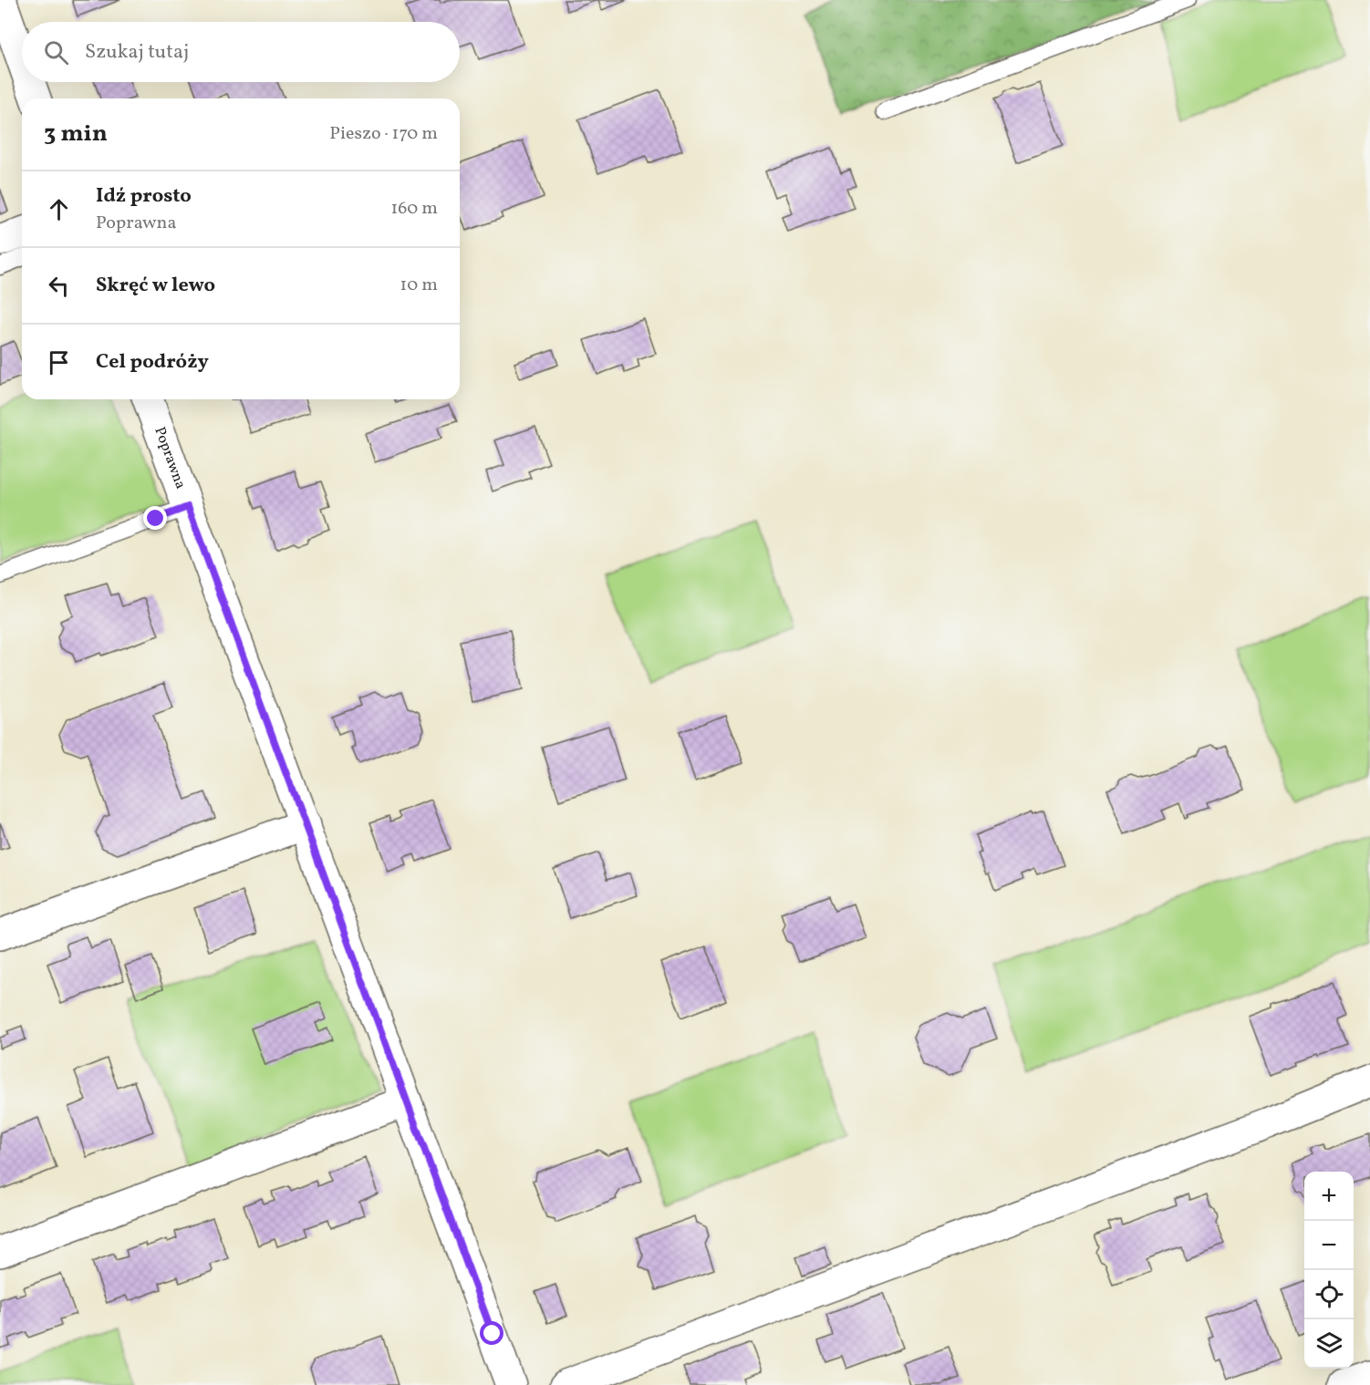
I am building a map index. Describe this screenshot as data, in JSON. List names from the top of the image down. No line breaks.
{"streets":{"street":["Poprawna"]},"page":{"search":"Szukaj tutaj","heading":["3 min","Pieszo · 170 m"],"list":[["Idź prosto","Poprawna","160 m"],["Skręć w lewo","10 m"],"Cel podróży"],"map_buttons":["+","−"]}}
